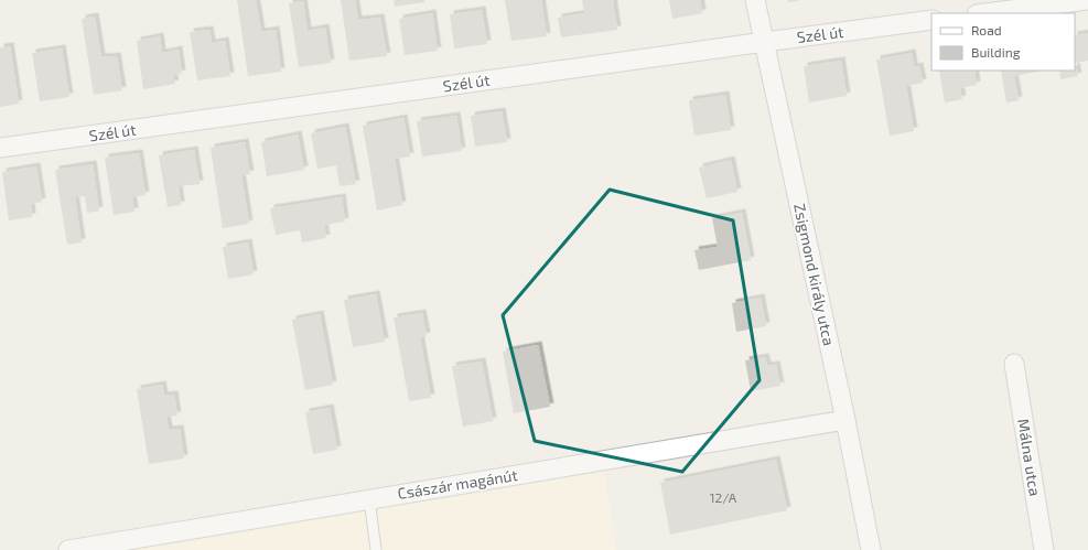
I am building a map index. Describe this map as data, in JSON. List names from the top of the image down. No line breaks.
{"streets":{"street":["Szél út","Zsigmond király utca","Málna utca","Császár magánút"]},"crossings":[["Szél út","Zsigmond király utca"],["Zsigmond király utca","Császár magánút"]],"house_numbers":["12/A"],"legend":["Road","Building"]}
